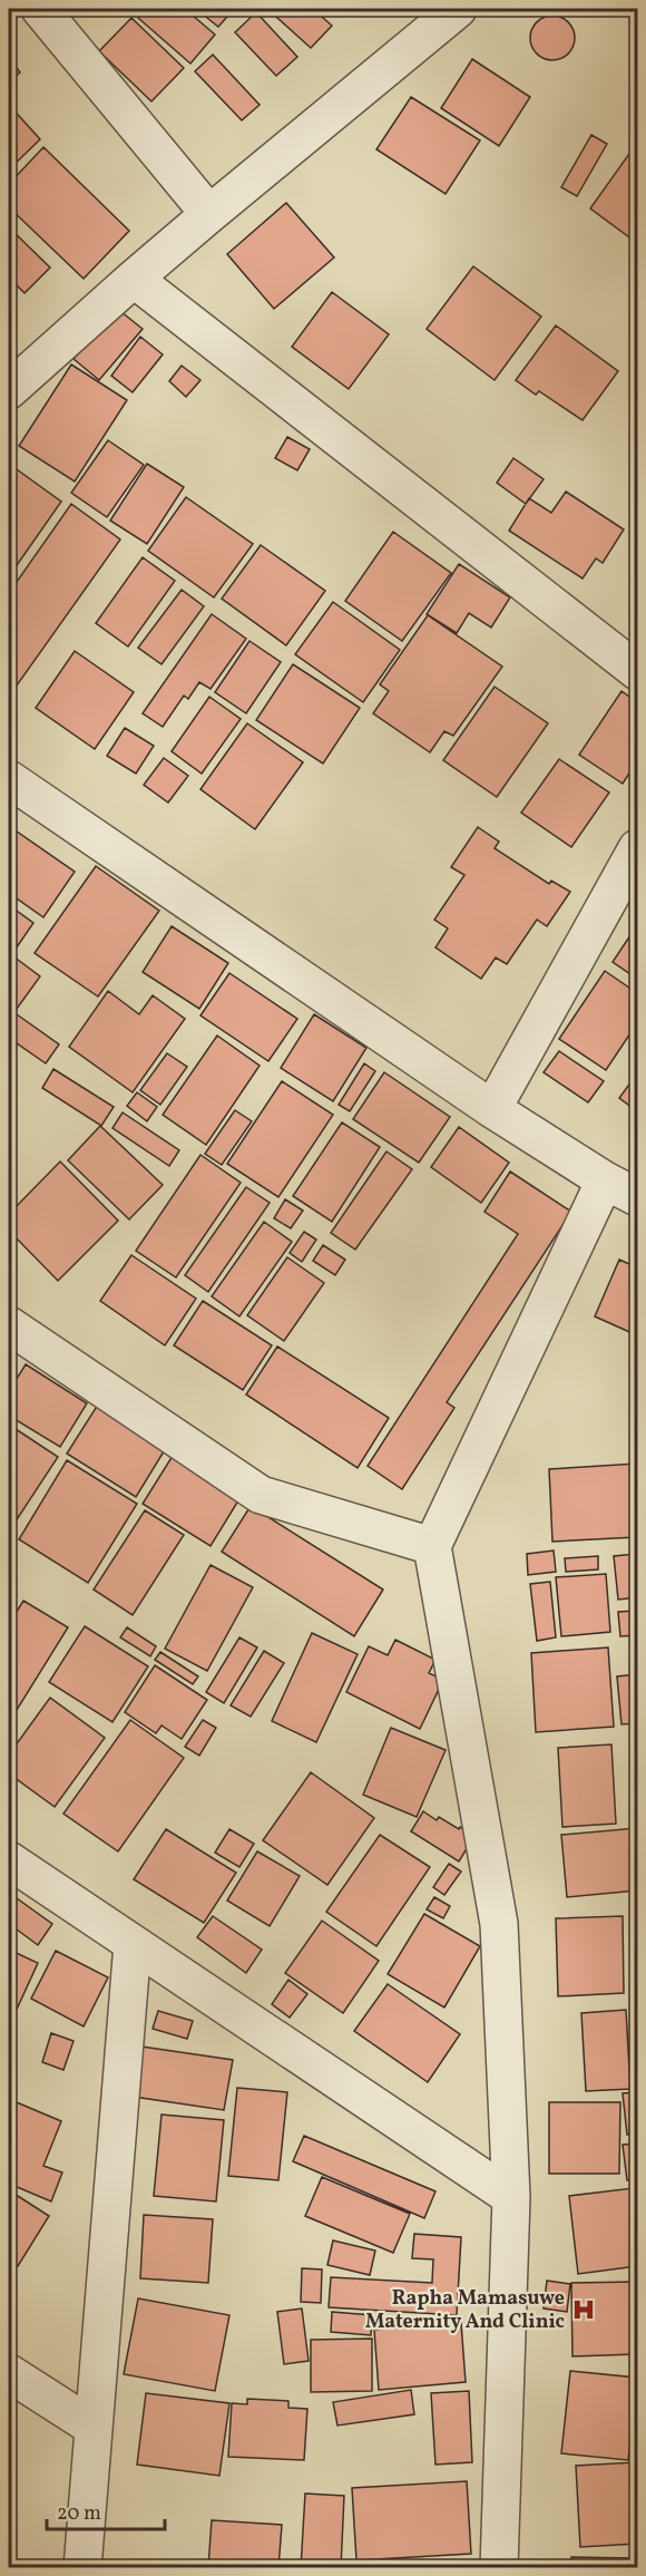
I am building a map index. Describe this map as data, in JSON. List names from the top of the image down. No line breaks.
{"places":{"hospital":["Rapha Mamasuwe Maternity And Clinic"]},"scale_bar":"20 m"}
